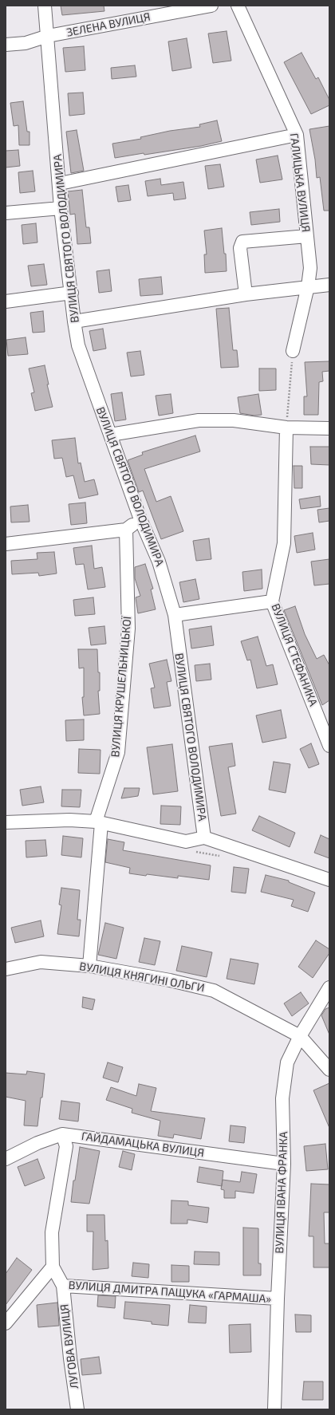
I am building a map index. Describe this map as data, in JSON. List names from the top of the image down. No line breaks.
{"streets":{"street":["ЗЕЛЕНА ВУЛИЦЯ","ГАЛИЦЬКА ВУЛИЦЯ","ВУЛИЦЯ СВЯТОГО ВОЛОДИМИРА","ВУЛИЦЯ СТЕФАНИКА","ВУЛИЦЯ КРУШЕЛЬНИЦЬКОЇ","ВУЛИЦЯ КНЯГИНІ ОЛЬГИ","ГАЙДАМАЦЬКА ВУЛИЦЯ","ВУЛИЦЯ ІВАНА ФРАНКА","ВУЛИЦЯ ДМИТРА ПАЩУКА «ГАРМАША»","ЛУГОВА ВУЛИЦЯ"]},"crossings":[["ЗЕЛЕНА ВУЛИЦЯ","ВУЛИЦЯ СВЯТОГО ВОЛОДИМИРА"],["ВУЛИЦЯ КРУШЕЛЬНИЦЬКОЇ","ВУЛИЦЯ КНЯГИНІ ОЛЬГИ"],["ВУЛИЦЯ КНЯГИНІ ОЛЬГИ","ВУЛИЦЯ ІВАНА ФРАНКА"],["ГАЙДАМАЦЬКА ВУЛИЦЯ","ВУЛИЦЯ ІВАНА ФРАНКА"],["ГАЙДАМАЦЬКА ВУЛИЦЯ","ЛУГОВА ВУЛИЦЯ"],["ВУЛИЦЯ ІВАНА ФРАНКА","ВУЛИЦЯ ДМИТРА ПАЩУКА «ГАРМАША»"],["ВУЛИЦЯ ДМИТРА ПАЩУКА «ГАРМАША»","ЛУГОВА ВУЛИЦЯ"]]}
